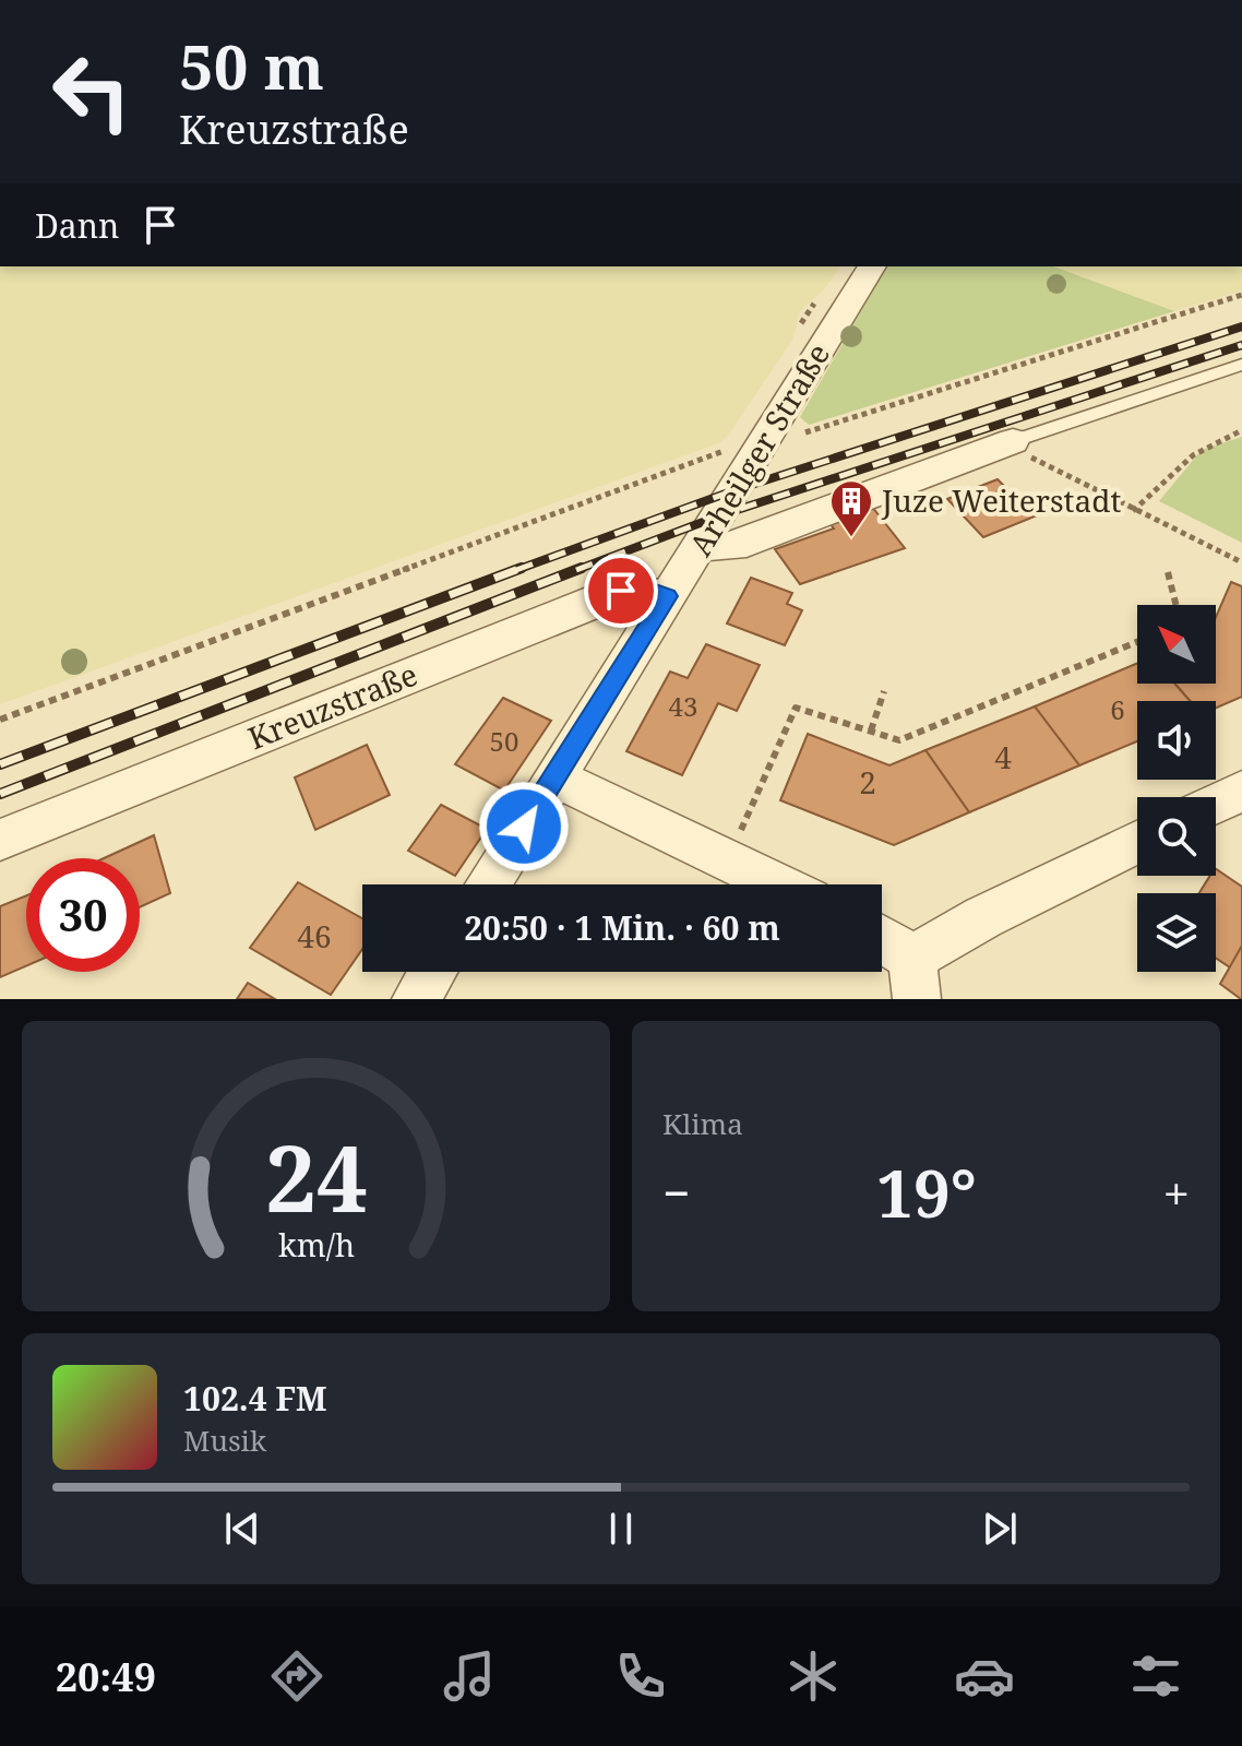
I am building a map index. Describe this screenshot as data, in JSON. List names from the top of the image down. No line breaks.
{"streets":{"street":["Arheilger Straße","Kreuzstraße"]},"crossings":[["Arheilger Straße","Kreuzstraße"]],"places":{"building":["Juze Weiterstadt"]},"house_numbers":["43","6","50","4","2","46"],"north":"top left","page":{"turn":["50 m","Kreuzstraße"],"then":"Dann","limit":"30","trip":"20:50 · 1 Min. · 60 m","tile":"Klima","heat":["−","19°","+"],"song":["102.4 FM","Musik"],"tabs":"20:49","gauge":["24","km/h"]}}
